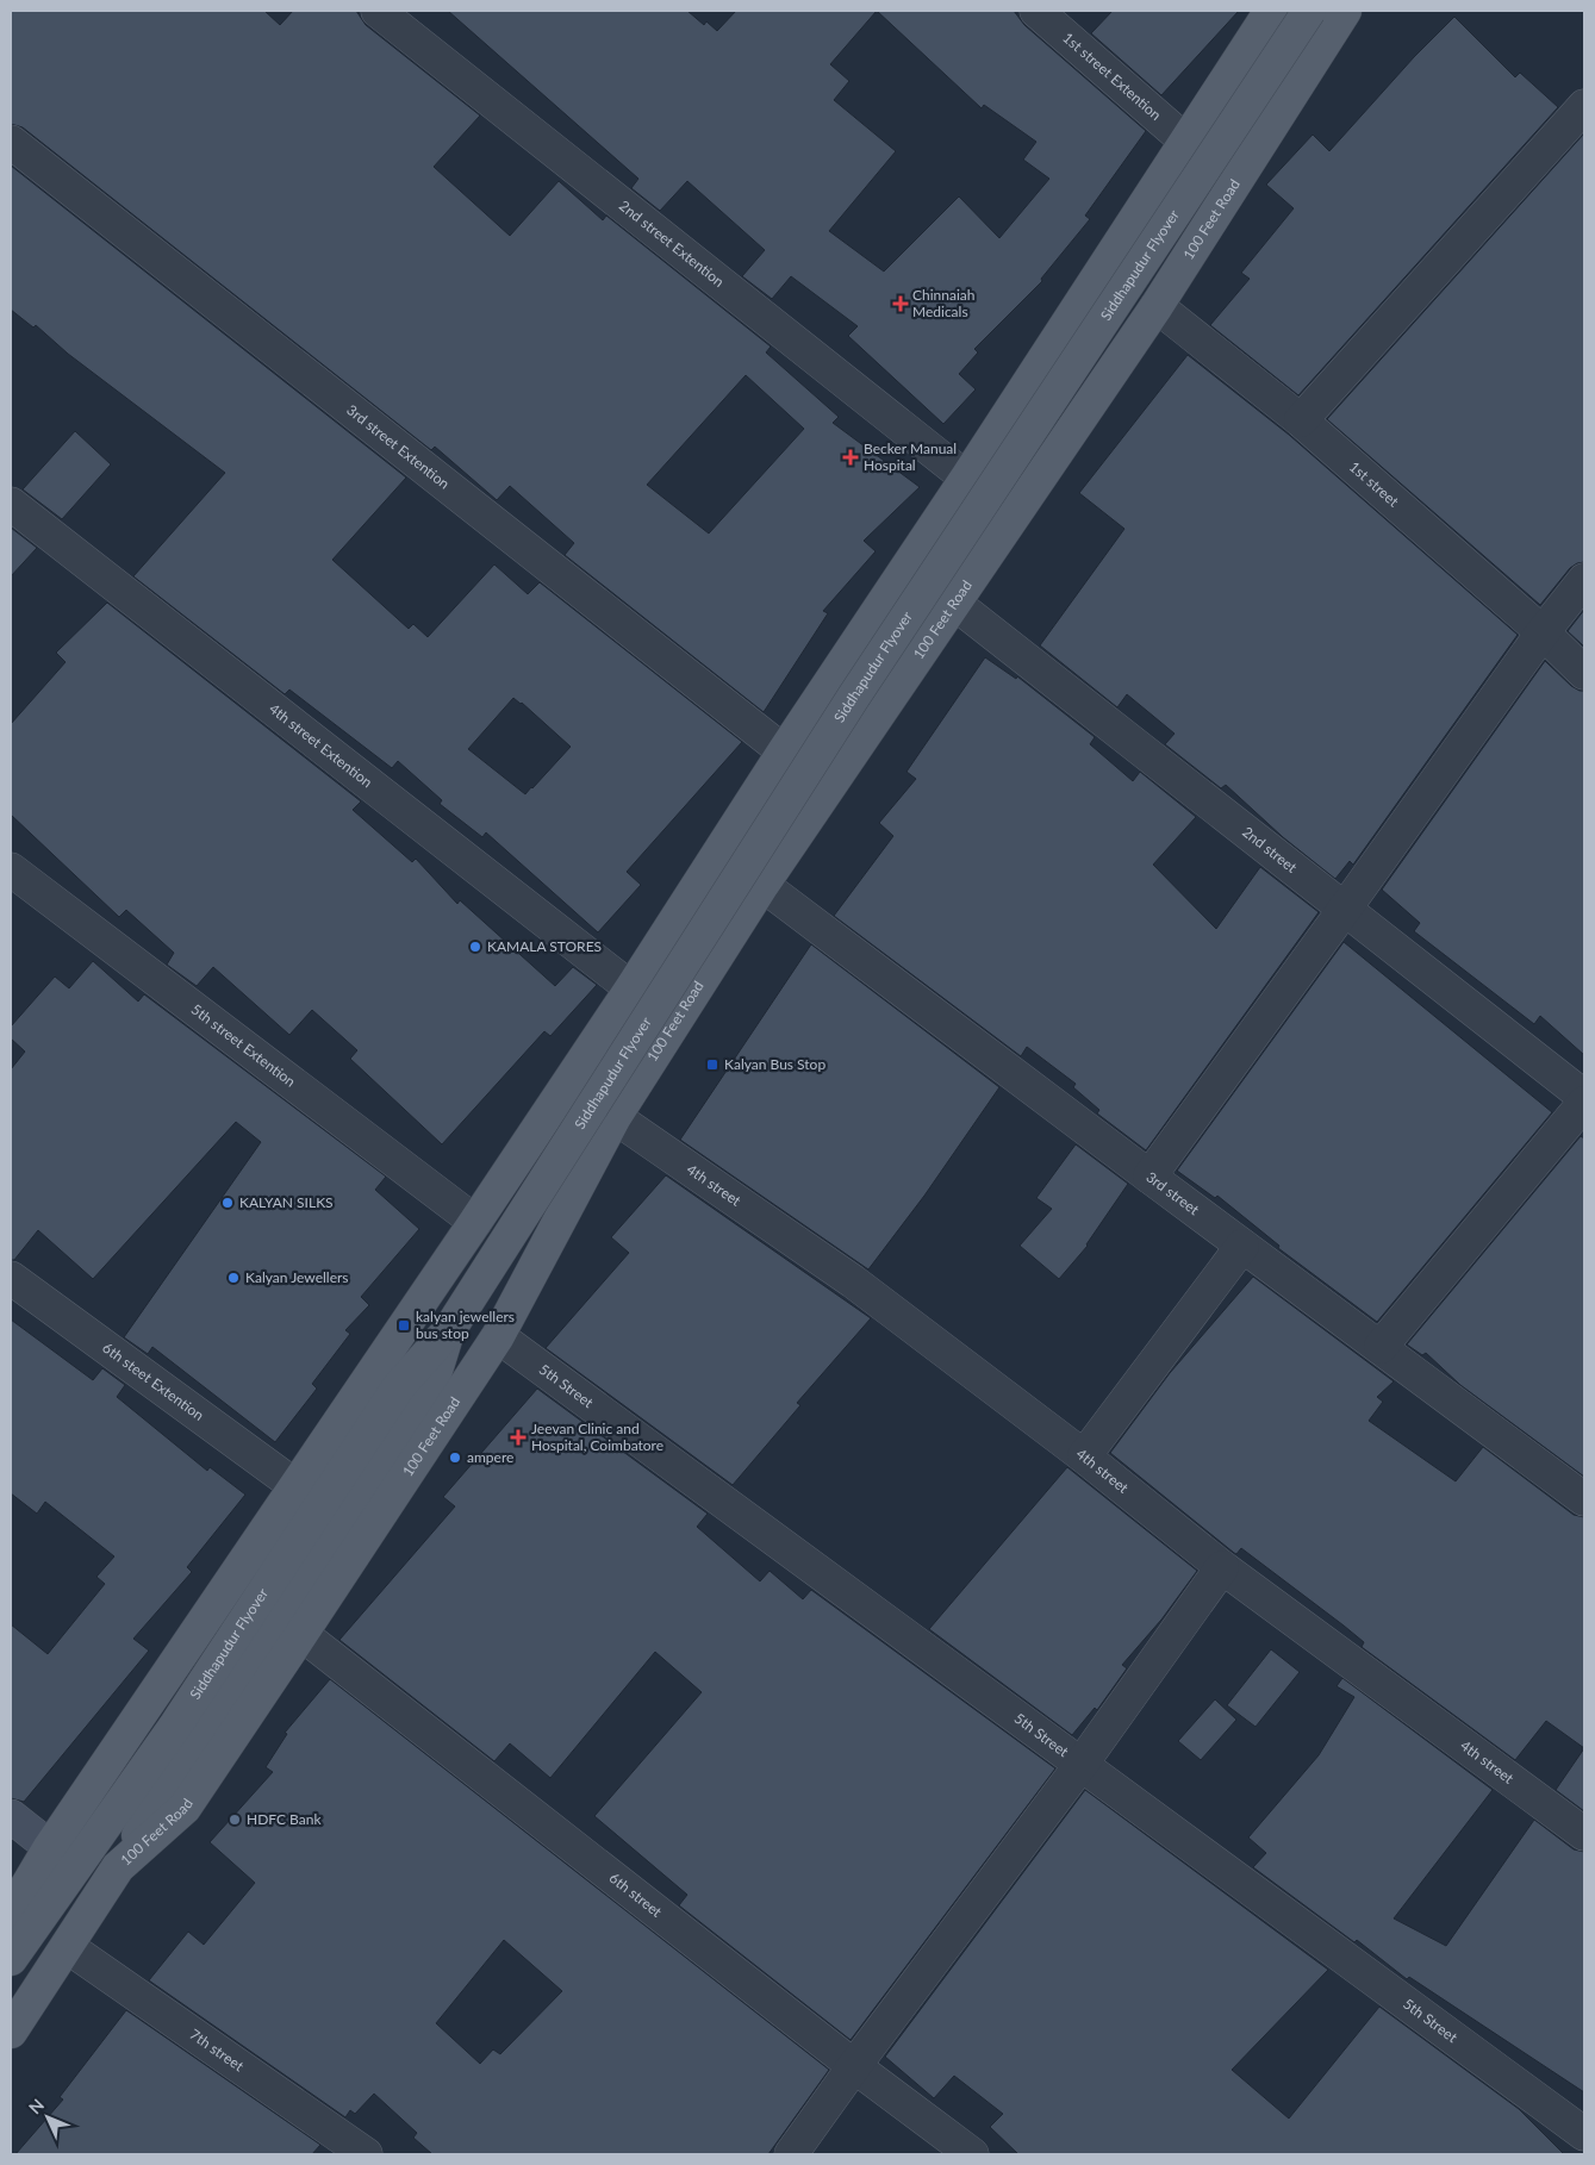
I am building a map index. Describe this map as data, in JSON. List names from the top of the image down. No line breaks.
{"streets":{"main road":["100 Feet Road","Siddhapudur Flyover"],"street":["1st street Extention","2nd street Extention","3rd street Extention","1st street","4th street Extention","2nd street","5th street Extention","4th street","3rd street","6th steet Extention","5th Street","6th street","7th street"]},"crossings":[["100 Feet Road","2nd street Extention"],["100 Feet Road","Siddhapudur Flyover"],["100 Feet Road","1st street"],["100 Feet Road","2nd street"],["100 Feet Road","4th street"],["100 Feet Road","3rd street"],["100 Feet Road","5th Street"],["100 Feet Road","6th street"],["100 Feet Road","7th street"]],"places":{"health":["Chinnaiah Medicals","Becker Manual Hospital","Jeevan Clinic and Hospital, Coimbatore"],"other":["KAMALA STORES","KALYAN SILKS","Kalyan Jewellers","ampere","HDFC Bank"],"transit":["Kalyan Bus Stop","kalyan jewellers bus stop"]},"north":"top left"}
